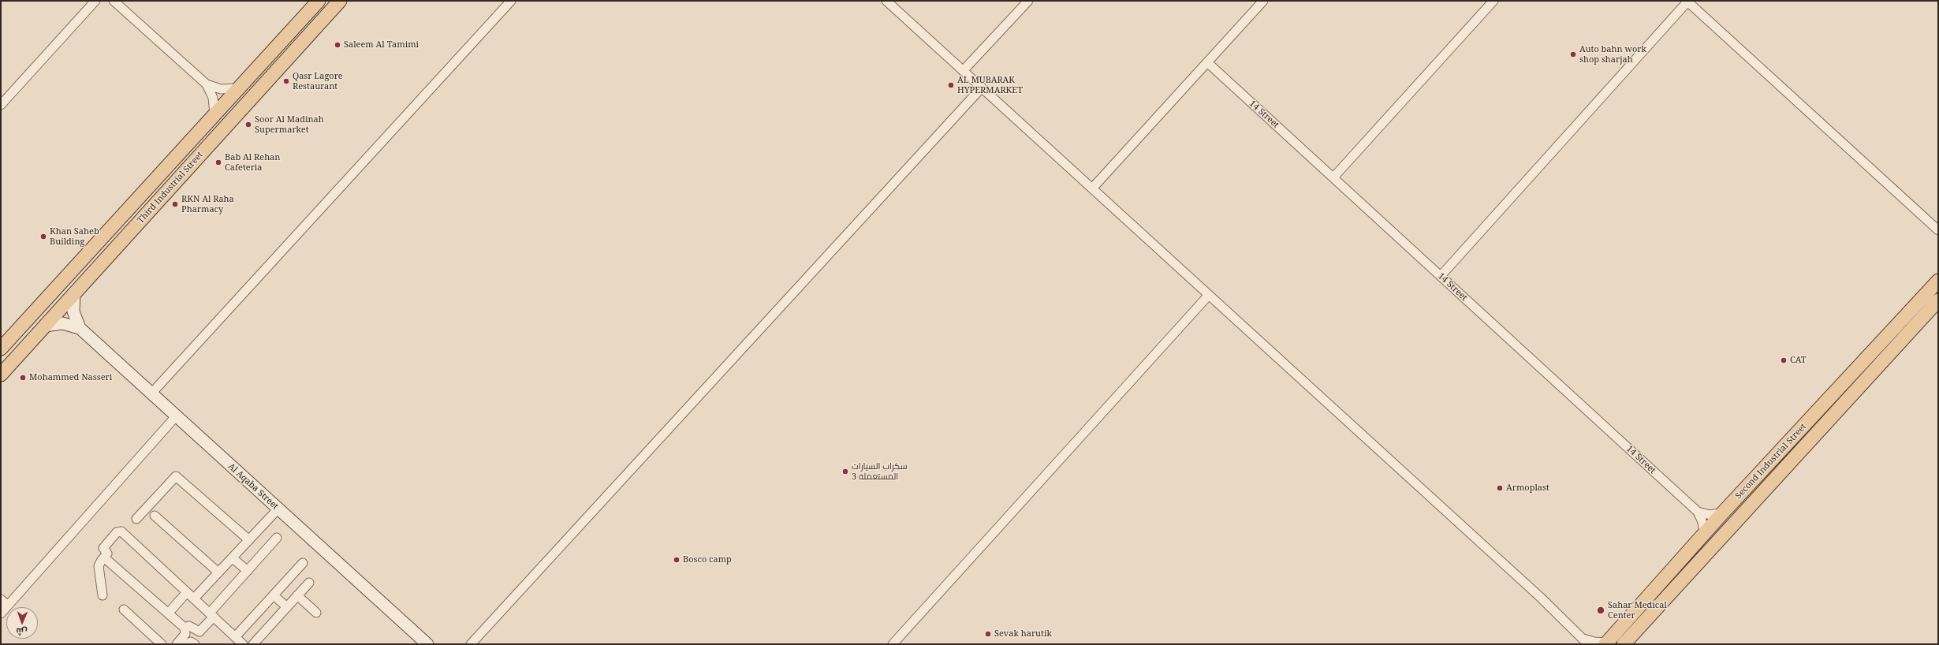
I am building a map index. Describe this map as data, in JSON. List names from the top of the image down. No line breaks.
{"streets":{"main road":["Third Industrial Street","Second Industrial Street"],"street":["14 Street","Al Aqaba Street"]},"crossings":[["14 Street","Second Industrial Street"],["Third Industrial Street","Al Aqaba Street"]],"places":["Saleem Al Tamimi","Auto bahn work shop sharjah","Qasr Lagore Restaurant","AL MUBARAK HYPERMARKET","Soor Al Madinah Supermarket","Bab Al Rehan Cafeteria","RKN Al Raha Pharmacy","Khan Saheb Building","CAT","Mohammed Nasseri","سكراب السيارات المستعمله 3","Armoplast","Bosco camp","Sahar Medical Center","Sevak harutik"],"north":"bottom"}
